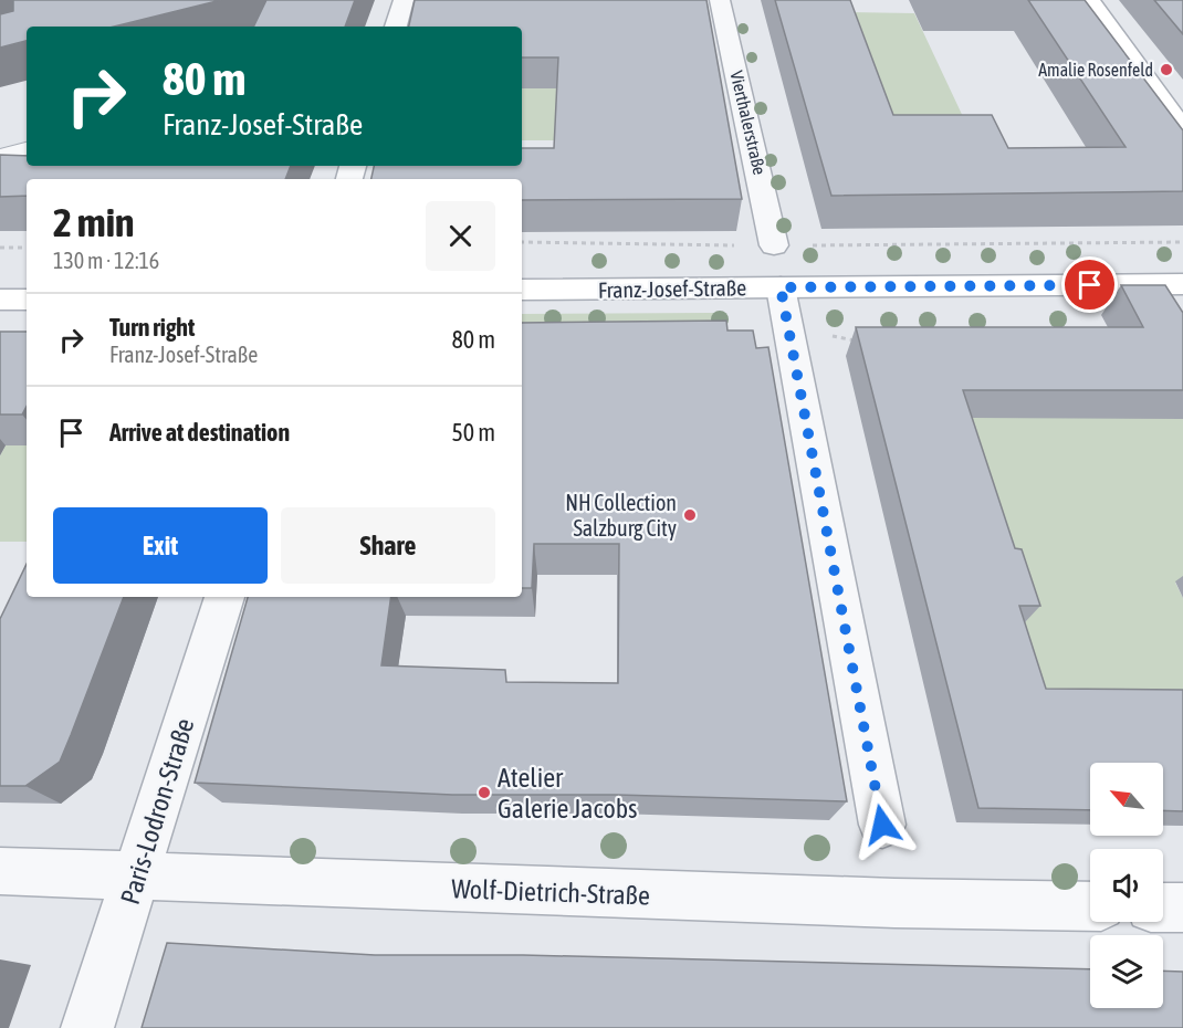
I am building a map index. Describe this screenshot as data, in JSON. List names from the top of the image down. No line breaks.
{"streets":{"street":["Vierthalerstraße","Franz-Josef-Straße","Paris-Lodron-Straße","Wolf-Dietrich-Straße"]},"crossings":[["Paris-Lodron-Straße","Wolf-Dietrich-Straße"]],"places":["Amalie Rosenfeld","NH Collection Salzburg City","Atelier Galerie Jacobs"],"north":"top left","page":{"turn":["80 m","Franz-Josef-Straße"],"heading":["2 min","130 m · 12:16"],"list":[{"name":"Turn right","note":"Franz-Josef-Straße","value":"80 m"},{"name":"Arrive at destination","value":"50 m"}],"buttons":["Exit","Share"]}}
